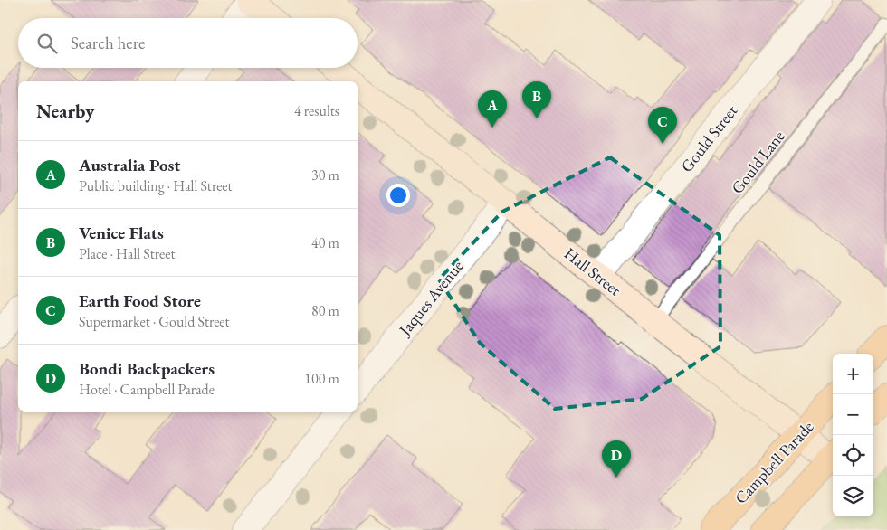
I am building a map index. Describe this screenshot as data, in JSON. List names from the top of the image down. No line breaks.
{"streets":{"main road":["Campbell Parade"],"street":["Gould Street","Hall Street","Jaques Avenue"],"lane":["Gould Lane"]},"crossings":[["Gould Street","Hall Street"],["Gould Lane","Hall Street"],["Hall Street","Jaques Avenue"],["Hall Street","Campbell Parade"]],"page":{"search":"Search here","pins":["B","A","C","D"],"heading":["Nearby","4 results"],"list":[{"mark":"A","name":"Australia Post","note":"Public building · Hall Street","value":"30 m"},{"mark":"B","name":"Venice Flats","note":"Place · Hall Street","value":"40 m"},{"mark":"C","name":"Earth Food Store","note":"Supermarket · Gould Street","value":"80 m"},{"mark":"D","name":"Bondi Backpackers","note":"Hotel · Campbell Parade","value":"100 m"}],"map_buttons":["+","−"]}}
